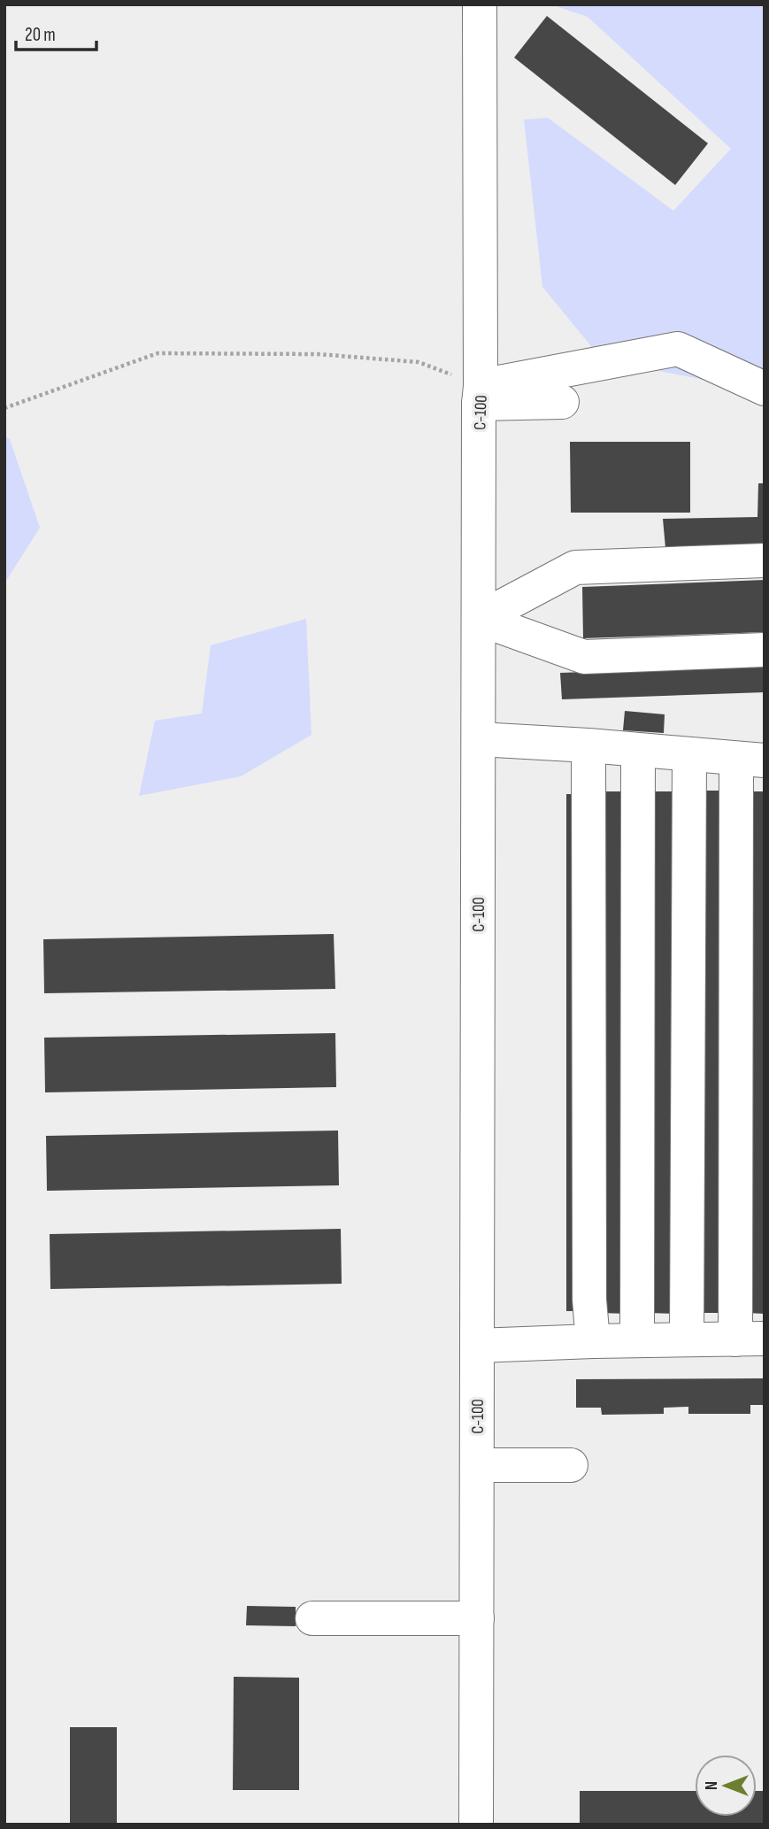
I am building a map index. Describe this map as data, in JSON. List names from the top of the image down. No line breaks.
{"streets":{"street":["С-100"]},"scale_bar":"20 m","north":"left"}
